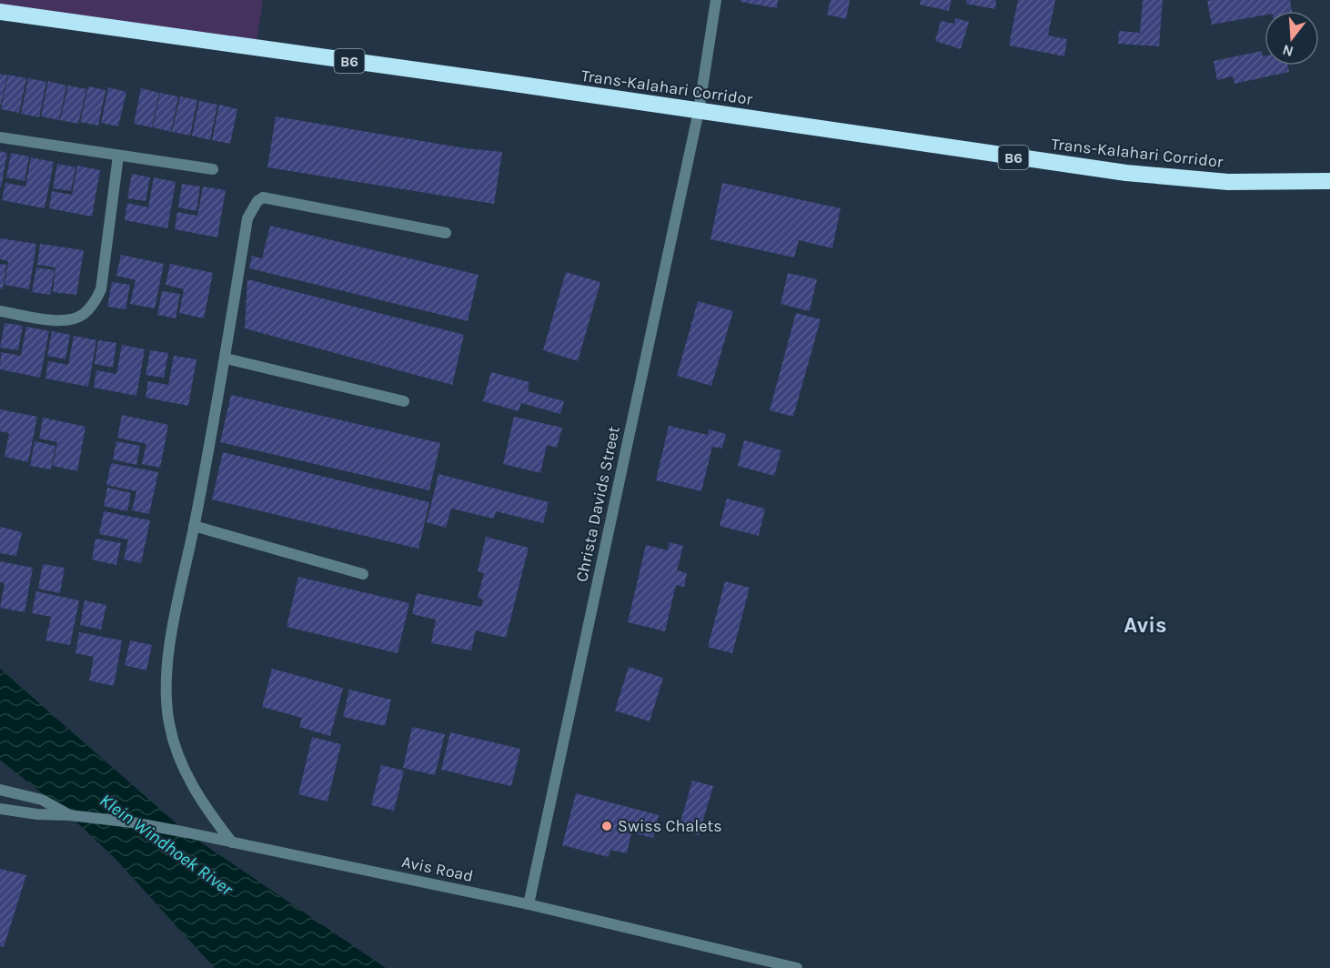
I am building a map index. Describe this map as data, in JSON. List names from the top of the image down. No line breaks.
{"streets":{"highway":["B6","Trans-Kalahari Corridor"],"street":["Christa Davids Street","Avis Road"]},"crossings":[["Trans-Kalahari Corridor","Christa Davids Street"],["Christa Davids Street","Avis Road"]],"districts":["Avis"],"water":["Klein Windhoek River"],"places":["Swiss Chalets"],"north":"bottom"}
